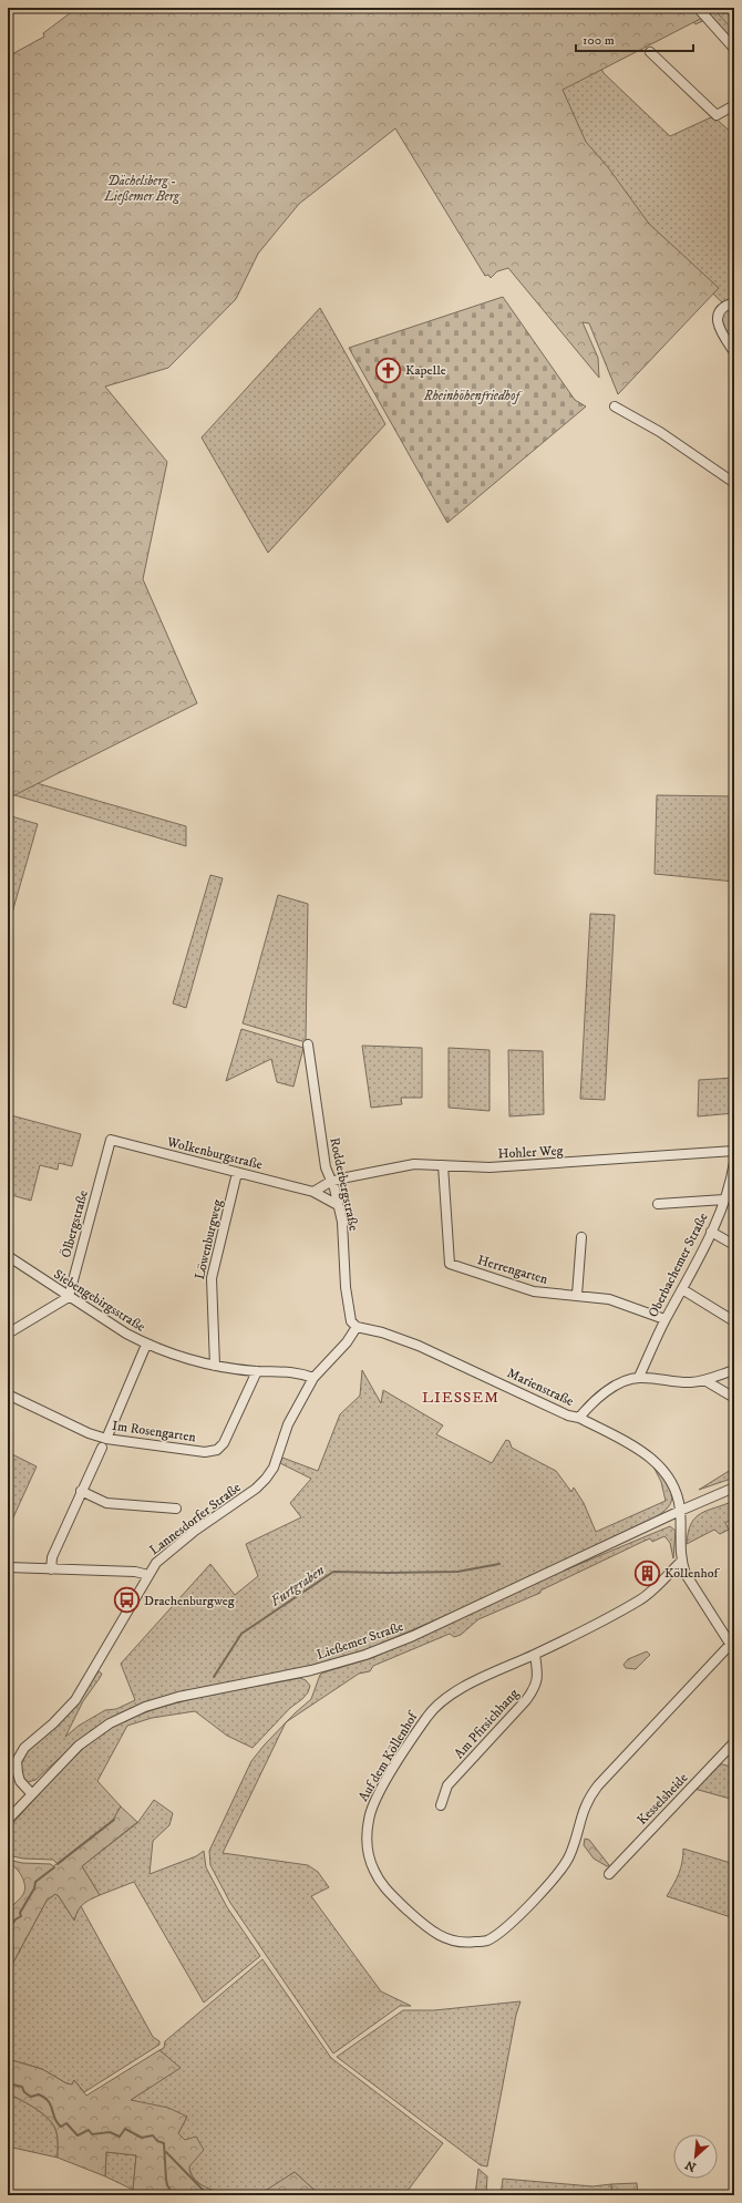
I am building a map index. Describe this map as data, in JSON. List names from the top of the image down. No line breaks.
{"streets":{"street":["Hohler Weg","Wolkenburgstraße","Rodderbergstraße","Ölbergstraße","Löwenburgweg","Oberbachemer Straße","Herrengarten","Siebengebirgsstraße","Marienstraße","Im Rosengarten","Lannesdorfer Straße","Ließemer Straße","Am Pfirsichhang","Auf dem Köllenhof","Kesselsheide"]},"crossings":[["Hohler Weg","Rodderbergstraße"],["Hohler Weg","Herrengarten"],["Wolkenburgstraße","Rodderbergstraße"],["Wolkenburgstraße","Ölbergstraße"],["Wolkenburgstraße","Löwenburgweg"],["Rodderbergstraße","Marienstraße"],["Rodderbergstraße","Lannesdorfer Straße"],["Ölbergstraße","Siebengebirgsstraße"],["Löwenburgweg","Siebengebirgsstraße"],["Oberbachemer Straße","Herrengarten"],["Oberbachemer Straße","Marienstraße"],["Siebengebirgsstraße","Im Rosengarten"],["Siebengebirgsstraße","Lannesdorfer Straße"],["Marienstraße","Lannesdorfer Straße"],["Lannesdorfer Straße","Ließemer Straße"],["Am Pfirsichhang","Auf dem Köllenhof"]],"districts":["LIESSEM"],"water":["Furtgraben"],"parks":["Dächelsberg - Ließemer Berg","Rheinhöhenfriedhof"],"places":{"church":["Kapelle"],"building":["Köllenhof"],"bus stop":["Drachenburgweg"]},"scale_bar":"100 m","north":"bottom left"}
